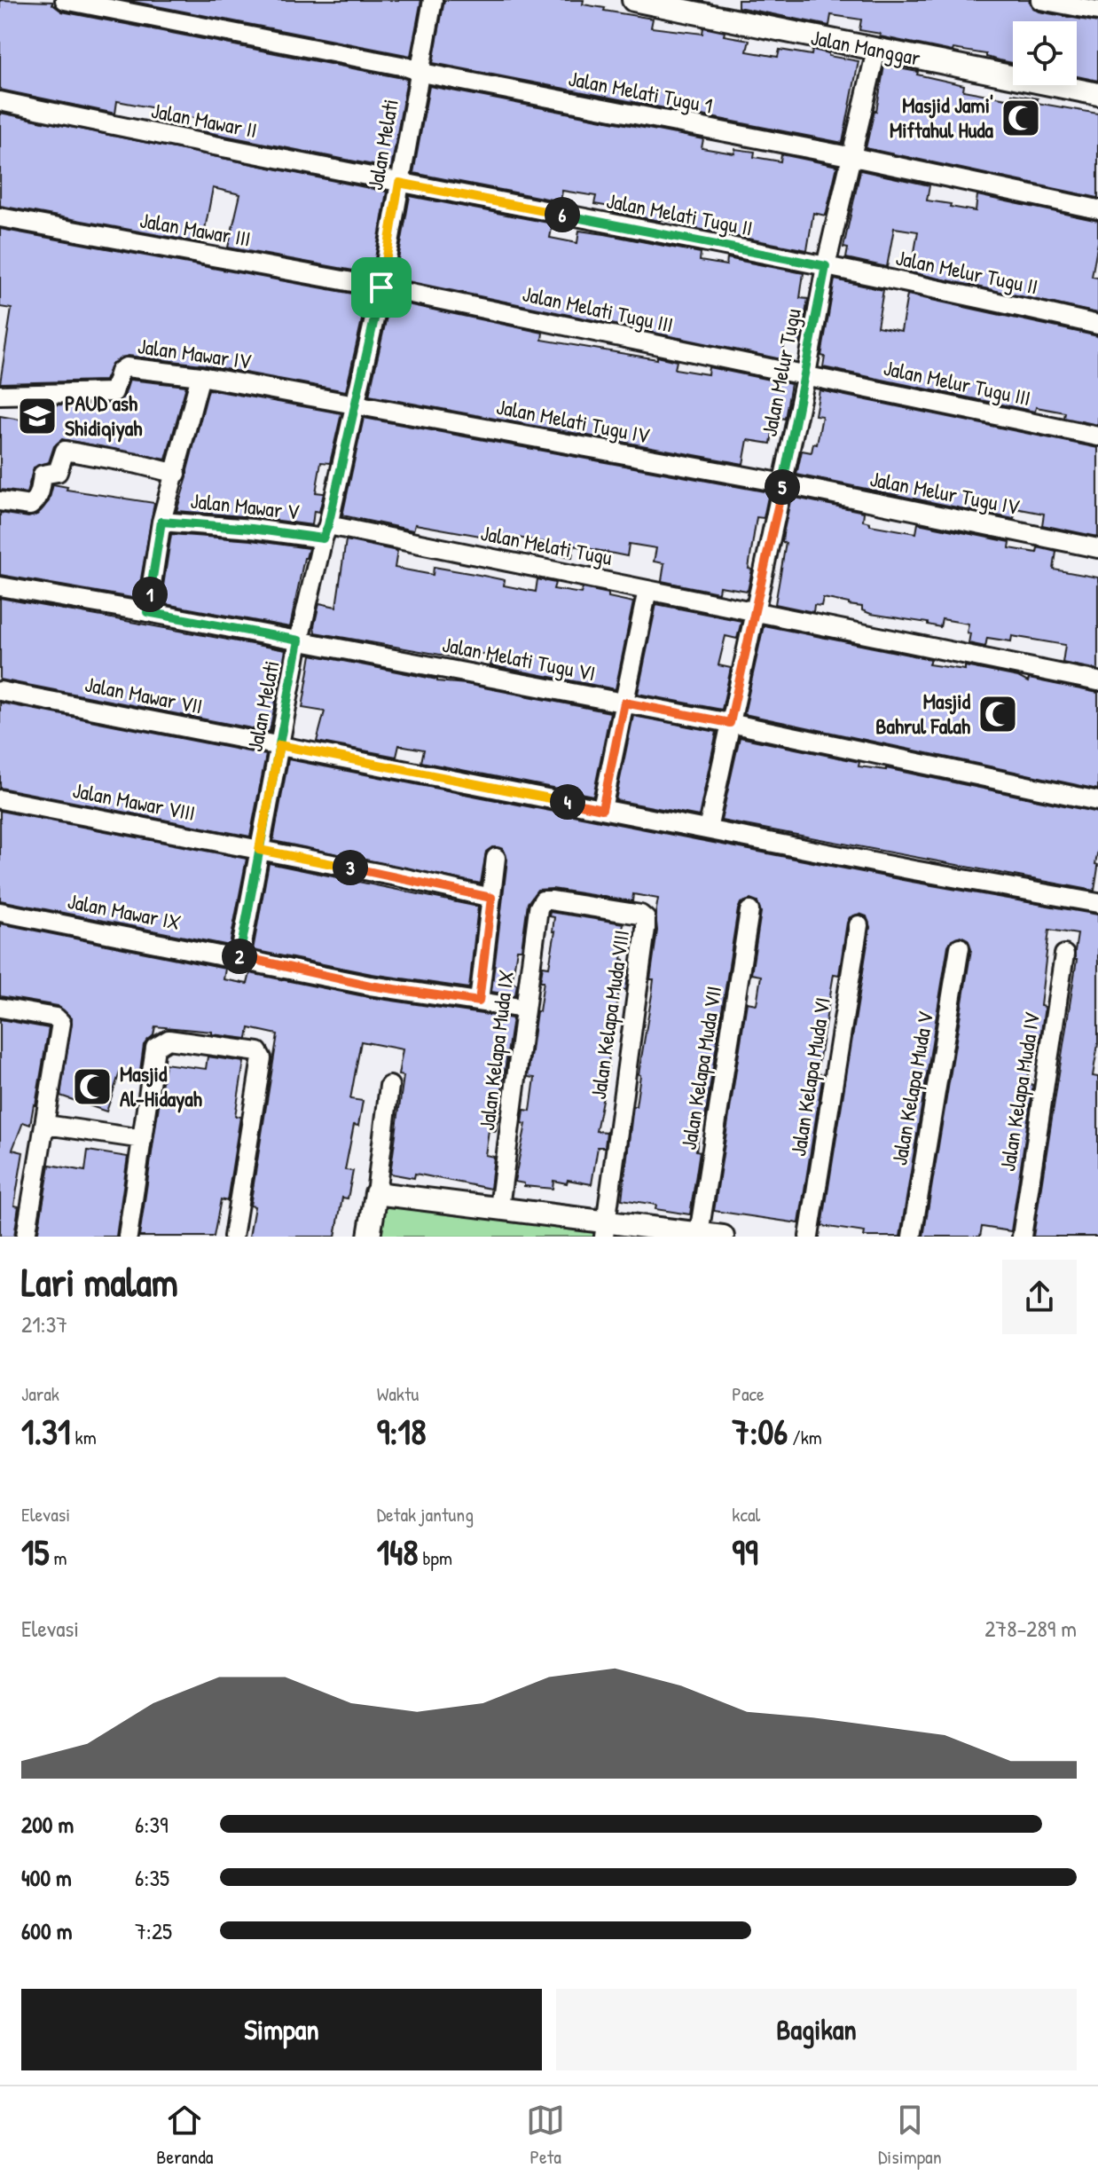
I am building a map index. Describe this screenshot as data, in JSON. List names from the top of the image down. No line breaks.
{"streets":{"street":["Jalan Manggar","Jalan Melati Tugu 1","Jalan Mawar II","Jalan Melati","Jalan Melati Tugu II","Jalan Mawar III","Jalan Melur Tugu II","Jalan Melati Tugu III","Jalan Mawar IV","Jalan Melur Tugu","Jalan Melur Tugu III","Jalan Melati Tugu IV","Jalan Melur Tugu IV","Jalan Mawar V","Jalan Melati Tugu","Jalan Melati Tugu VI","Jalan Mawar VII","Jalan Mawar VIII","Jalan Mawar IX","Jalan Kelapa Muda VIII","Jalan Kelapa Muda IX","Jalan Kelapa Muda VII","Jalan Kelapa Muda VI","Jalan Kelapa Muda V","Jalan Kelapa Muda IV"]},"crossings":[["Jalan Manggar","Jalan Melur Tugu"],["Jalan Melati Tugu 1","Jalan Melati"],["Jalan Melati Tugu 1","Jalan Melur Tugu"],["Jalan Mawar II","Jalan Melati"],["Jalan Mawar II","Jalan Melati Tugu II"],["Jalan Melati","Jalan Melati Tugu II"],["Jalan Melati","Jalan Mawar III"],["Jalan Melati","Jalan Melati Tugu III"],["Jalan Melati","Jalan Mawar IV"],["Jalan Melati","Jalan Melati Tugu IV"],["Jalan Melati","Jalan Mawar V"],["Jalan Melati","Jalan Melati Tugu"],["Jalan Melati","Jalan Melati Tugu VI"],["Jalan Melati","Jalan Mawar VII"],["Jalan Melati","Jalan Mawar VIII"],["Jalan Melati","Jalan Mawar IX"],["Jalan Melati Tugu II","Jalan Melur Tugu II"],["Jalan Melati Tugu II","Jalan Melur Tugu"],["Jalan Mawar III","Jalan Melati Tugu III"],["Jalan Melur Tugu II","Jalan Melur Tugu"],["Jalan Melati Tugu III","Jalan Melur Tugu"],["Jalan Melati Tugu III","Jalan Melur Tugu III"],["Jalan Mawar IV","Jalan Melati Tugu IV"],["Jalan Mawar IV","Jalan Mawar V"],["Jalan Melur Tugu","Jalan Melur Tugu III"],["Jalan Melur Tugu","Jalan Melati Tugu IV"],["Jalan Melur Tugu","Jalan Melur Tugu IV"],["Jalan Melur Tugu","Jalan Melati Tugu"],["Jalan Melur Tugu","Jalan Melati Tugu VI"],["Jalan Melur Tugu","Jalan Mawar VII"],["Jalan Melati Tugu IV","Jalan Melur Tugu IV"],["Jalan Mawar V","Jalan Melati Tugu"],["Jalan Mawar V","Jalan Melati Tugu VI"],["Jalan Kelapa Muda VIII","Jalan Kelapa Muda IX"]],"places":{"mosque":["Masjid Jami' Miftahul Huda","Masjid Bahrul Falah","Masjid Al-Hidayah"],"school or university":["PAUD ash Shidiqiyah"]},"page":{"pins":["6","5","1","4","3","2"],"heading":["Lari malam","21:37"],"stats":[["Jarak","1.31 km"],["Waktu","9:18"],["Pace","7:06 /km"],["Elevasi","15 m"],["Detak jantung","148 bpm"],["kcal","99"]],"chart":["Elevasi","278–289 m"],"list":[{"name":"200 m","note":"6:39"},{"name":"400 m","note":"6:35"},{"name":"600 m","note":"7:25"}],"buttons":["Simpan","Bagikan"],"tabs":["Beranda","Peta","Disimpan"]}}
